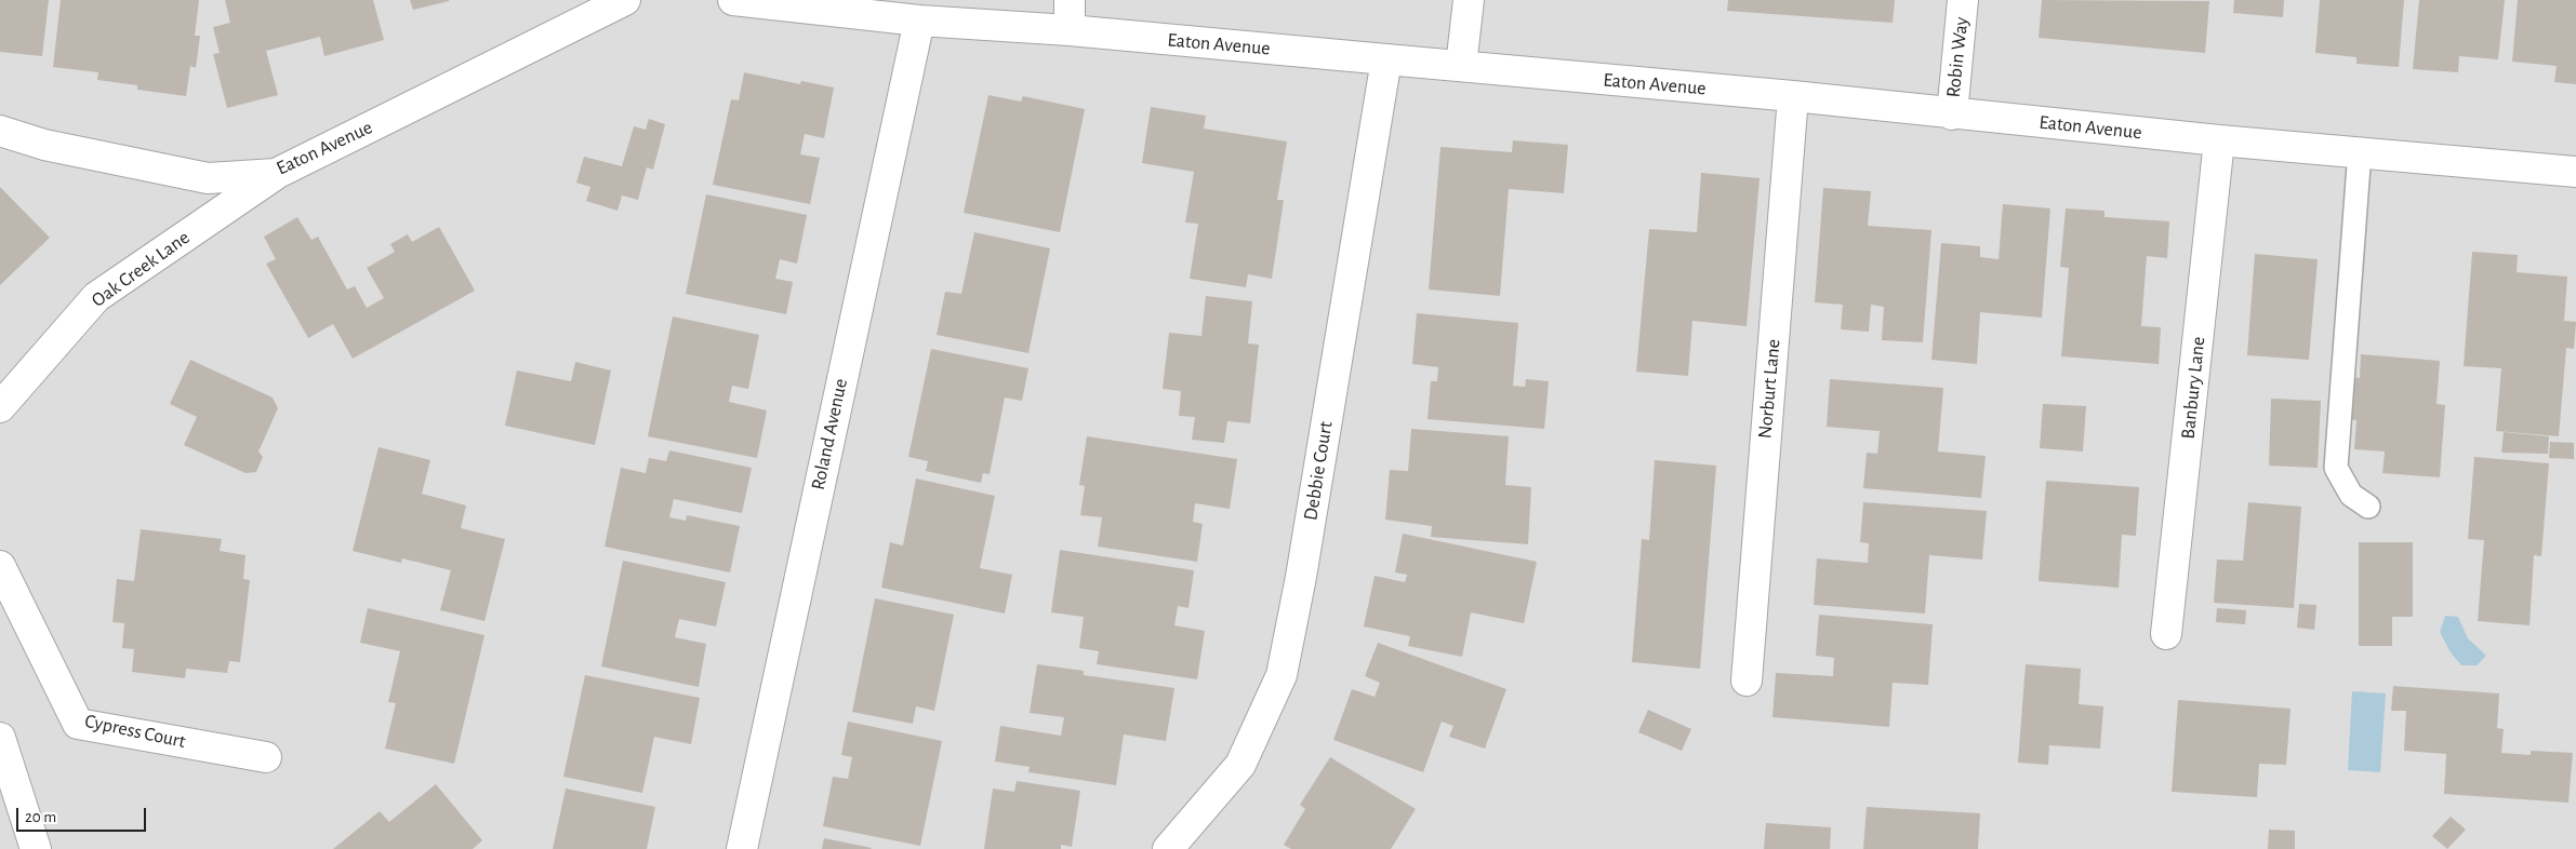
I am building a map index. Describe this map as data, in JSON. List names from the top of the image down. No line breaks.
{"streets":{"street":["Eaton Avenue","Robin Way","Oak Creek Lane","Banbury Lane","Norburt Lane","Roland Avenue","Debbie Court","Cypress Court"]},"crossings":[["Eaton Avenue","Robin Way"],["Eaton Avenue","Oak Creek Lane"],["Eaton Avenue","Banbury Lane"],["Eaton Avenue","Norburt Lane"],["Eaton Avenue","Roland Avenue"],["Eaton Avenue","Debbie Court"]],"scale_bar":"20 m"}
